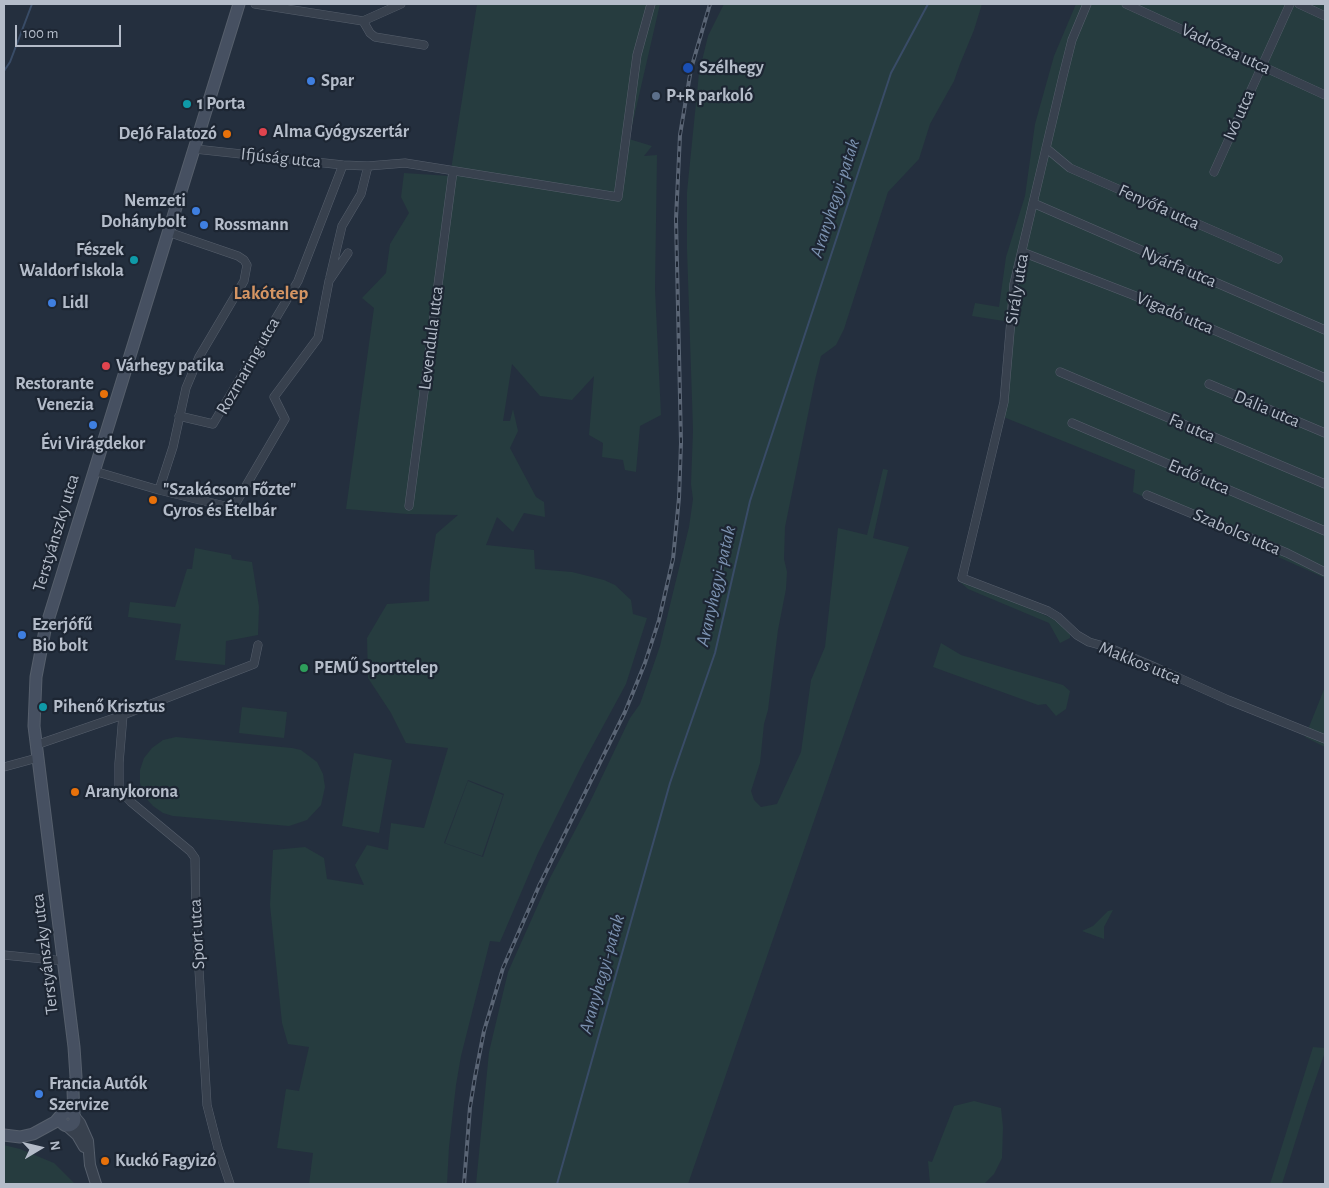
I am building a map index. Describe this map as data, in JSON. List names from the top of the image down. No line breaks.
{"streets":{"main road":["Terstyánszky utca"],"street":["Vadrózsa utca","Ivó utca","Ifjúság utca","Fenyőfa utca","Nyárfa utca","Sirály utca","Vigadó utca","Levendula utca","Rozmaring utca","Dália utca","Fa utca","Erdő utca","Szabolcs utca","Makkos utca","Sport utca"]},"crossings":[["Vadrózsa utca","Ivó utca"],["Ifjúság utca","Levendula utca"],["Ifjúság utca","Rozmaring utca"],["Ifjúság utca","Terstyánszky utca"],["Fenyőfa utca","Sirály utca"],["Nyárfa utca","Sirály utca"],["Sirály utca","Vigadó utca"],["Sirály utca","Makkos utca"]],"districts":["Lakótelep"],"water":["Aranyhegyi-patak"],"places":["Szélhegy","Spar","P+R parkoló","1 Porta","Alma Gyógyszertár","DeJó Falatozó","Nemzeti Dohánybolt","Rossmann","Fészek Waldorf Iskola","Lidl","Várhegy patika","Restorante Venezia","Évi Virágdekor","\"Szakácsom Főzte\" Gyros és Ételbár","Ezerjófű Bio bolt","PEMŰ Sporttelep","Pihenő Krisztus","Aranykorona","Francia Autók Szervize","Kuckó Fagyizó"],"scale_bar":"100 m","north":"right"}
